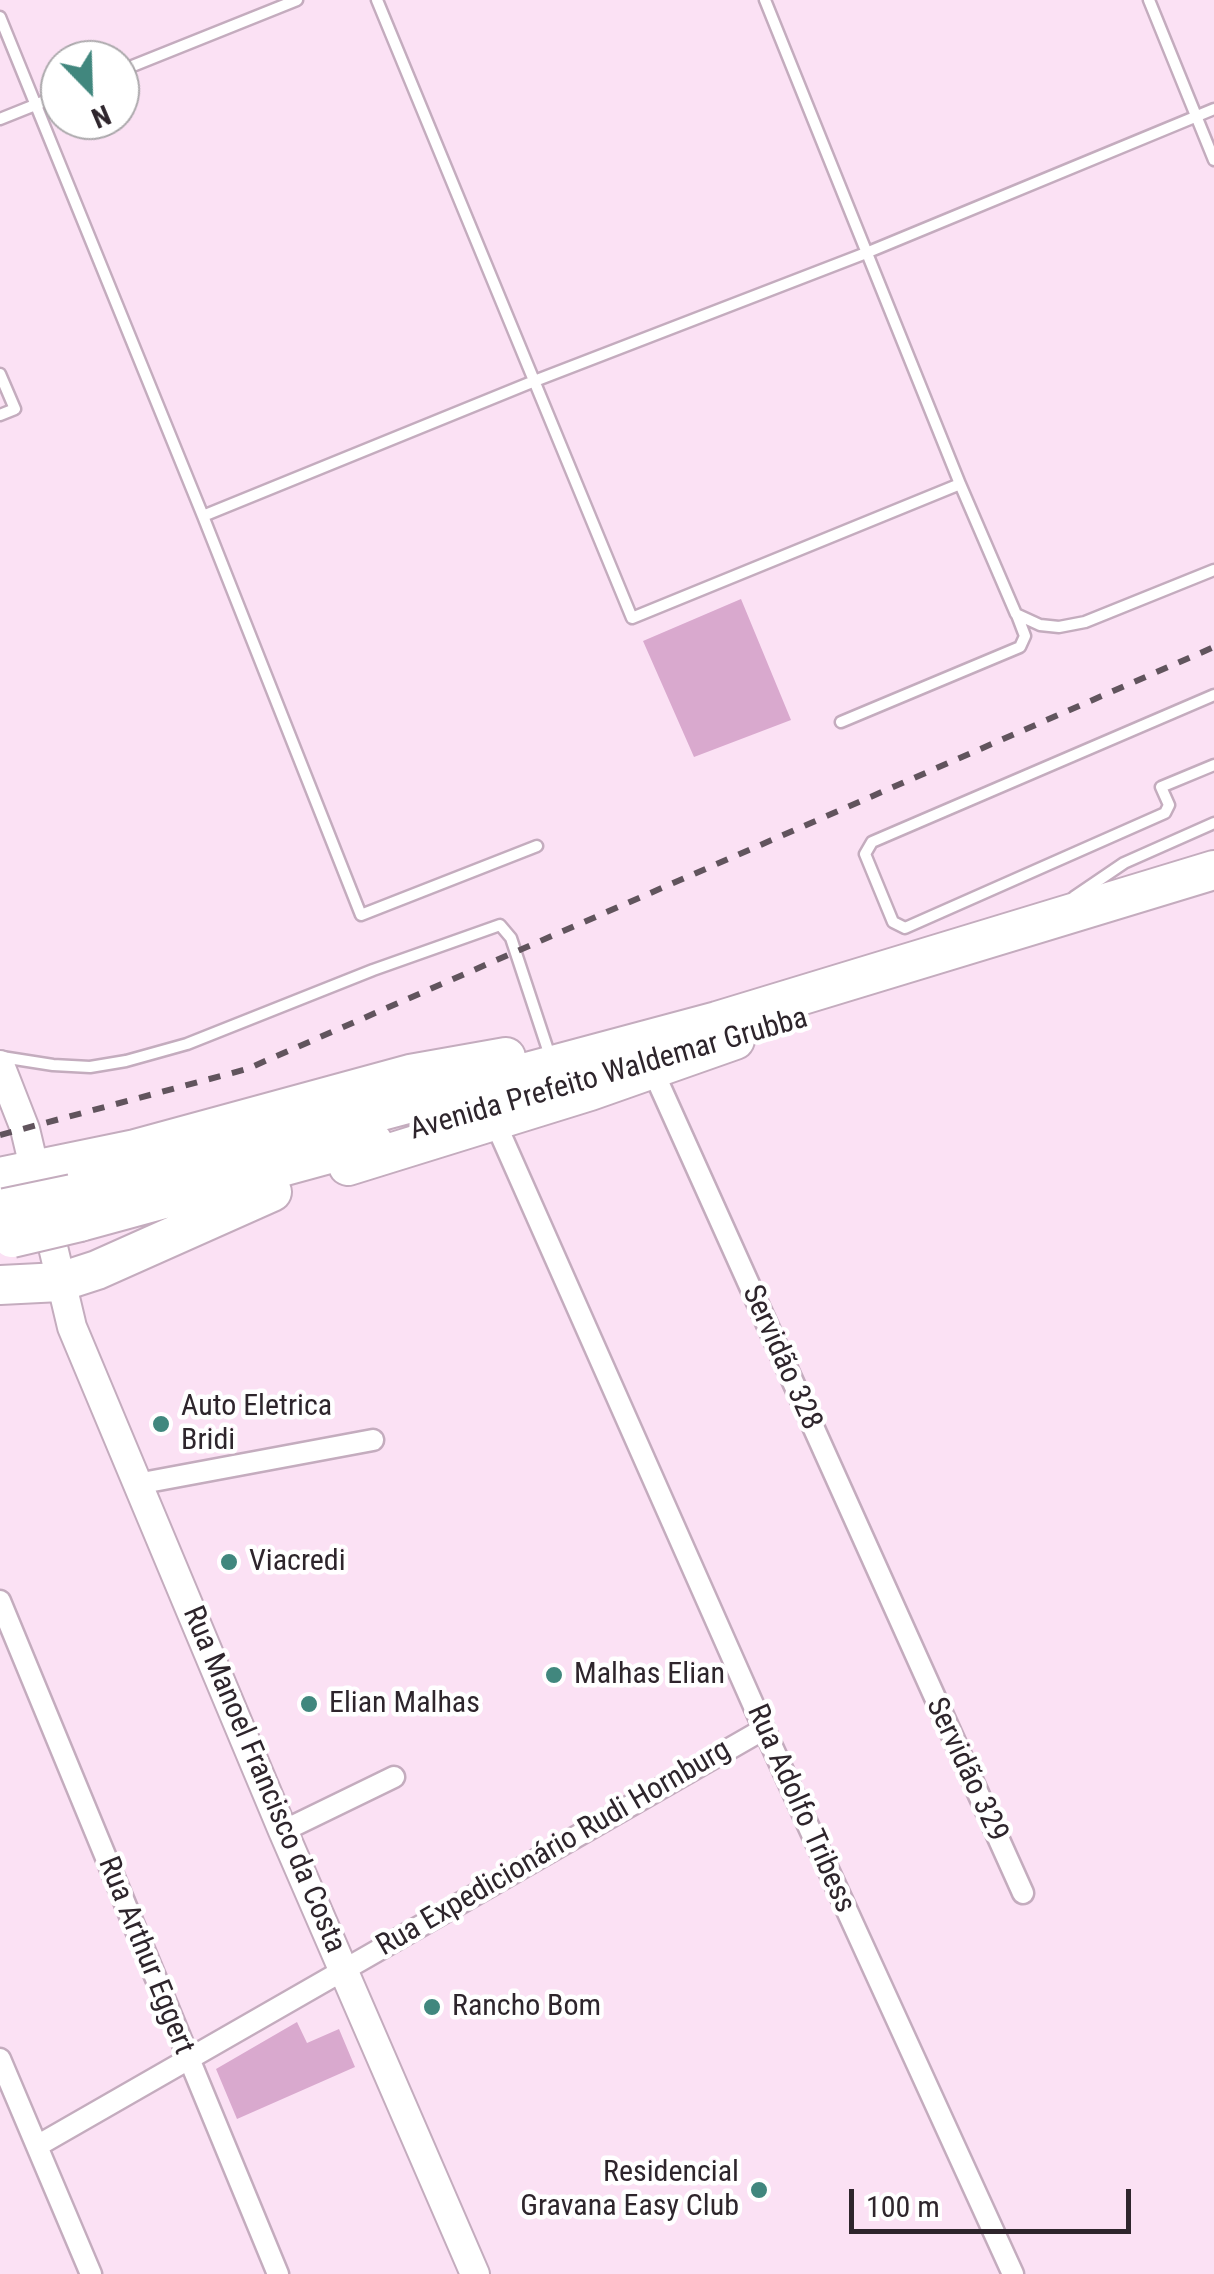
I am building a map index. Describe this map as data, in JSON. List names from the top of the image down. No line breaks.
{"streets":{"highway":["Avenida Prefeito Waldemar Grubba"],"main road":["Rua Manoel Francisco da Costa"],"street":["Servidão 328","Servidão 329","Rua Adolfo Tribess","Rua Expedicionário Rudi Hornburg","Rua Arthur Eggert"]},"crossings":[["Avenida Prefeito Waldemar Grubba","Rua Manoel Francisco da Costa"],["Servidão 328","Servidão 329"],["Rua Manoel Francisco da Costa","Rua Expedicionário Rudi Hornburg"],["Rua Adolfo Tribess","Rua Expedicionário Rudi Hornburg"],["Rua Expedicionário Rudi Hornburg","Rua Arthur Eggert"]],"places":["Auto Eletrica Bridi","Viacredi","Malhas Elian","Elian Malhas","Rancho Bom","Residencial Gravana Easy Club"],"scale_bar":"100 m","north":"bottom right"}
